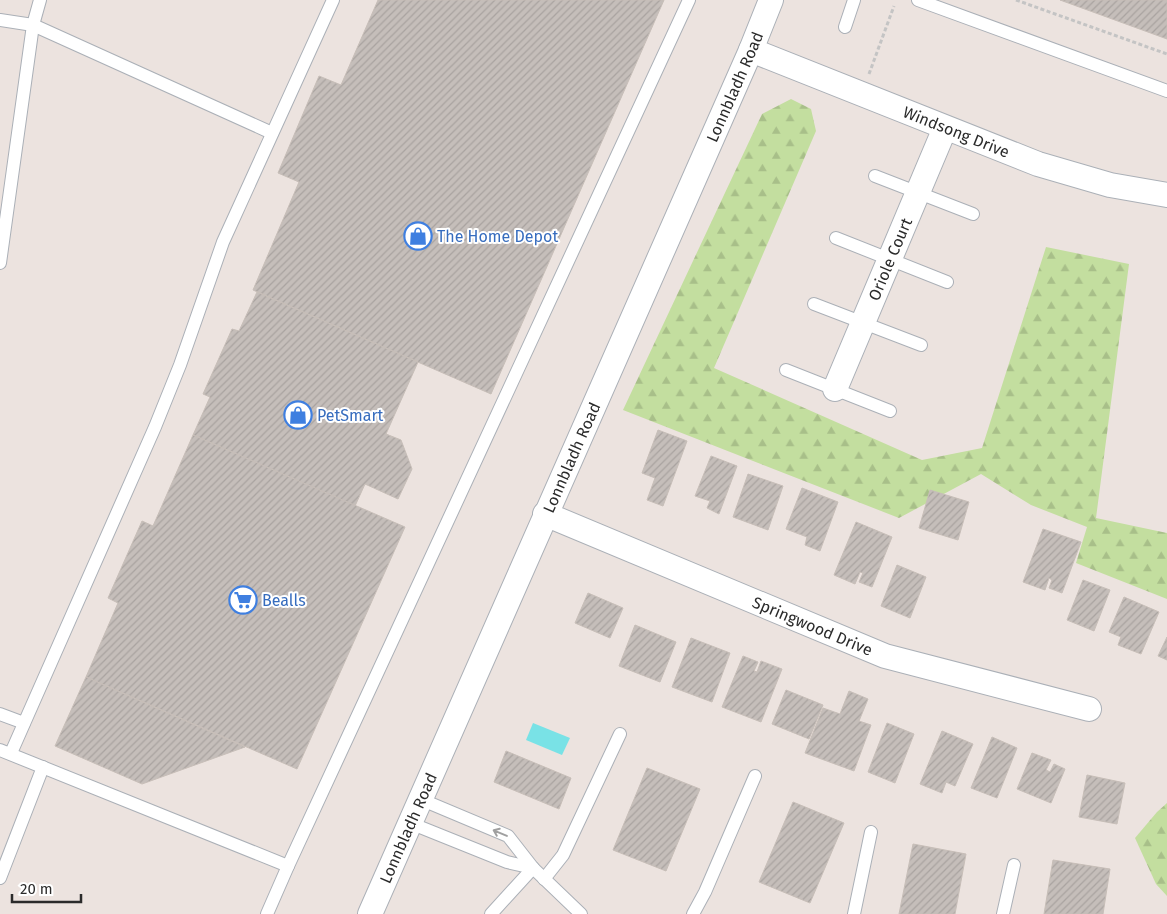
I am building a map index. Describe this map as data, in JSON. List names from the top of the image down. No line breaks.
{"streets":{"street":["Lonnbladh Road","Windsong Drive","Oriole Court","Springwood Drive"]},"crossings":[["Lonnbladh Road","Windsong Drive"],["Lonnbladh Road","Springwood Drive"],["Windsong Drive","Oriole Court"]],"places":{"shop":["The Home Depot","PetSmart"],"supermarket":["Bealls"]},"scale_bar":"20 m"}
